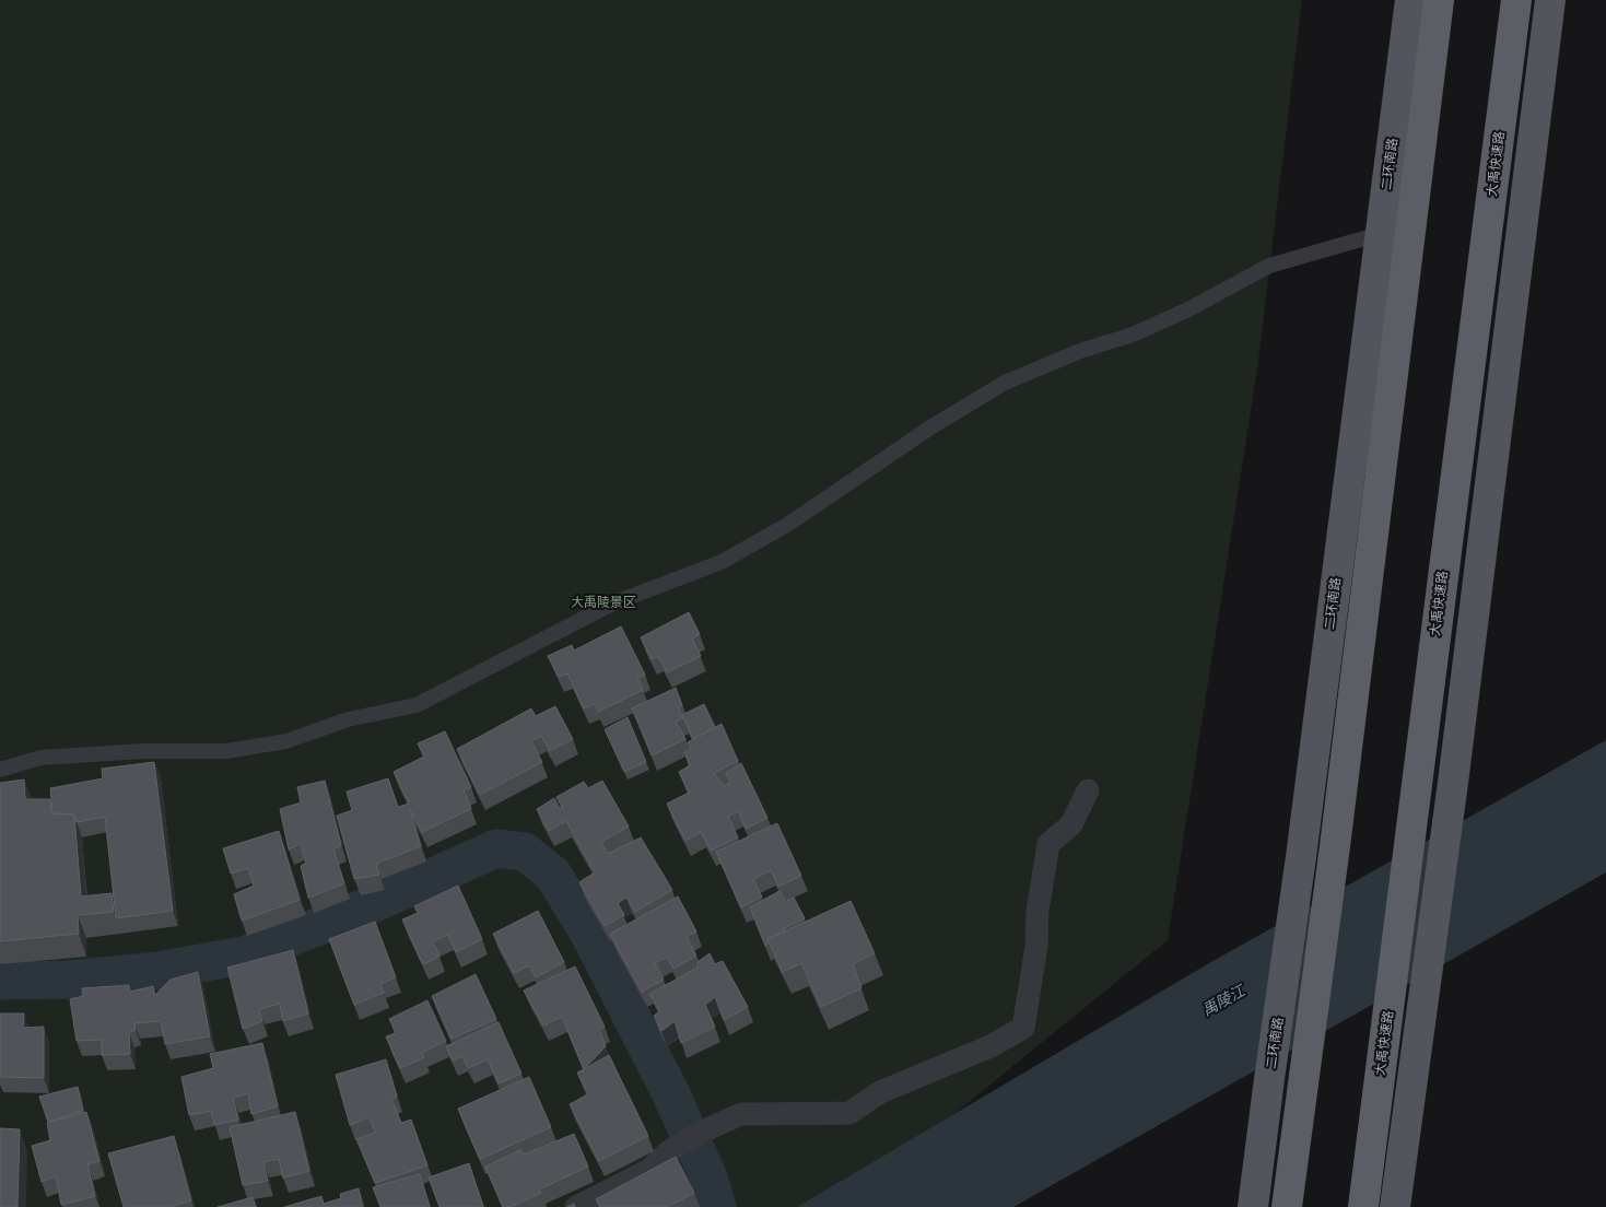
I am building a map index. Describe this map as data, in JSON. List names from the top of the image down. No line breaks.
{"streets":{"highway":["大禹快速路"],"main road":["二环南路"]},"water":["禹陵江"],"parks":["大禹陵景区"]}
